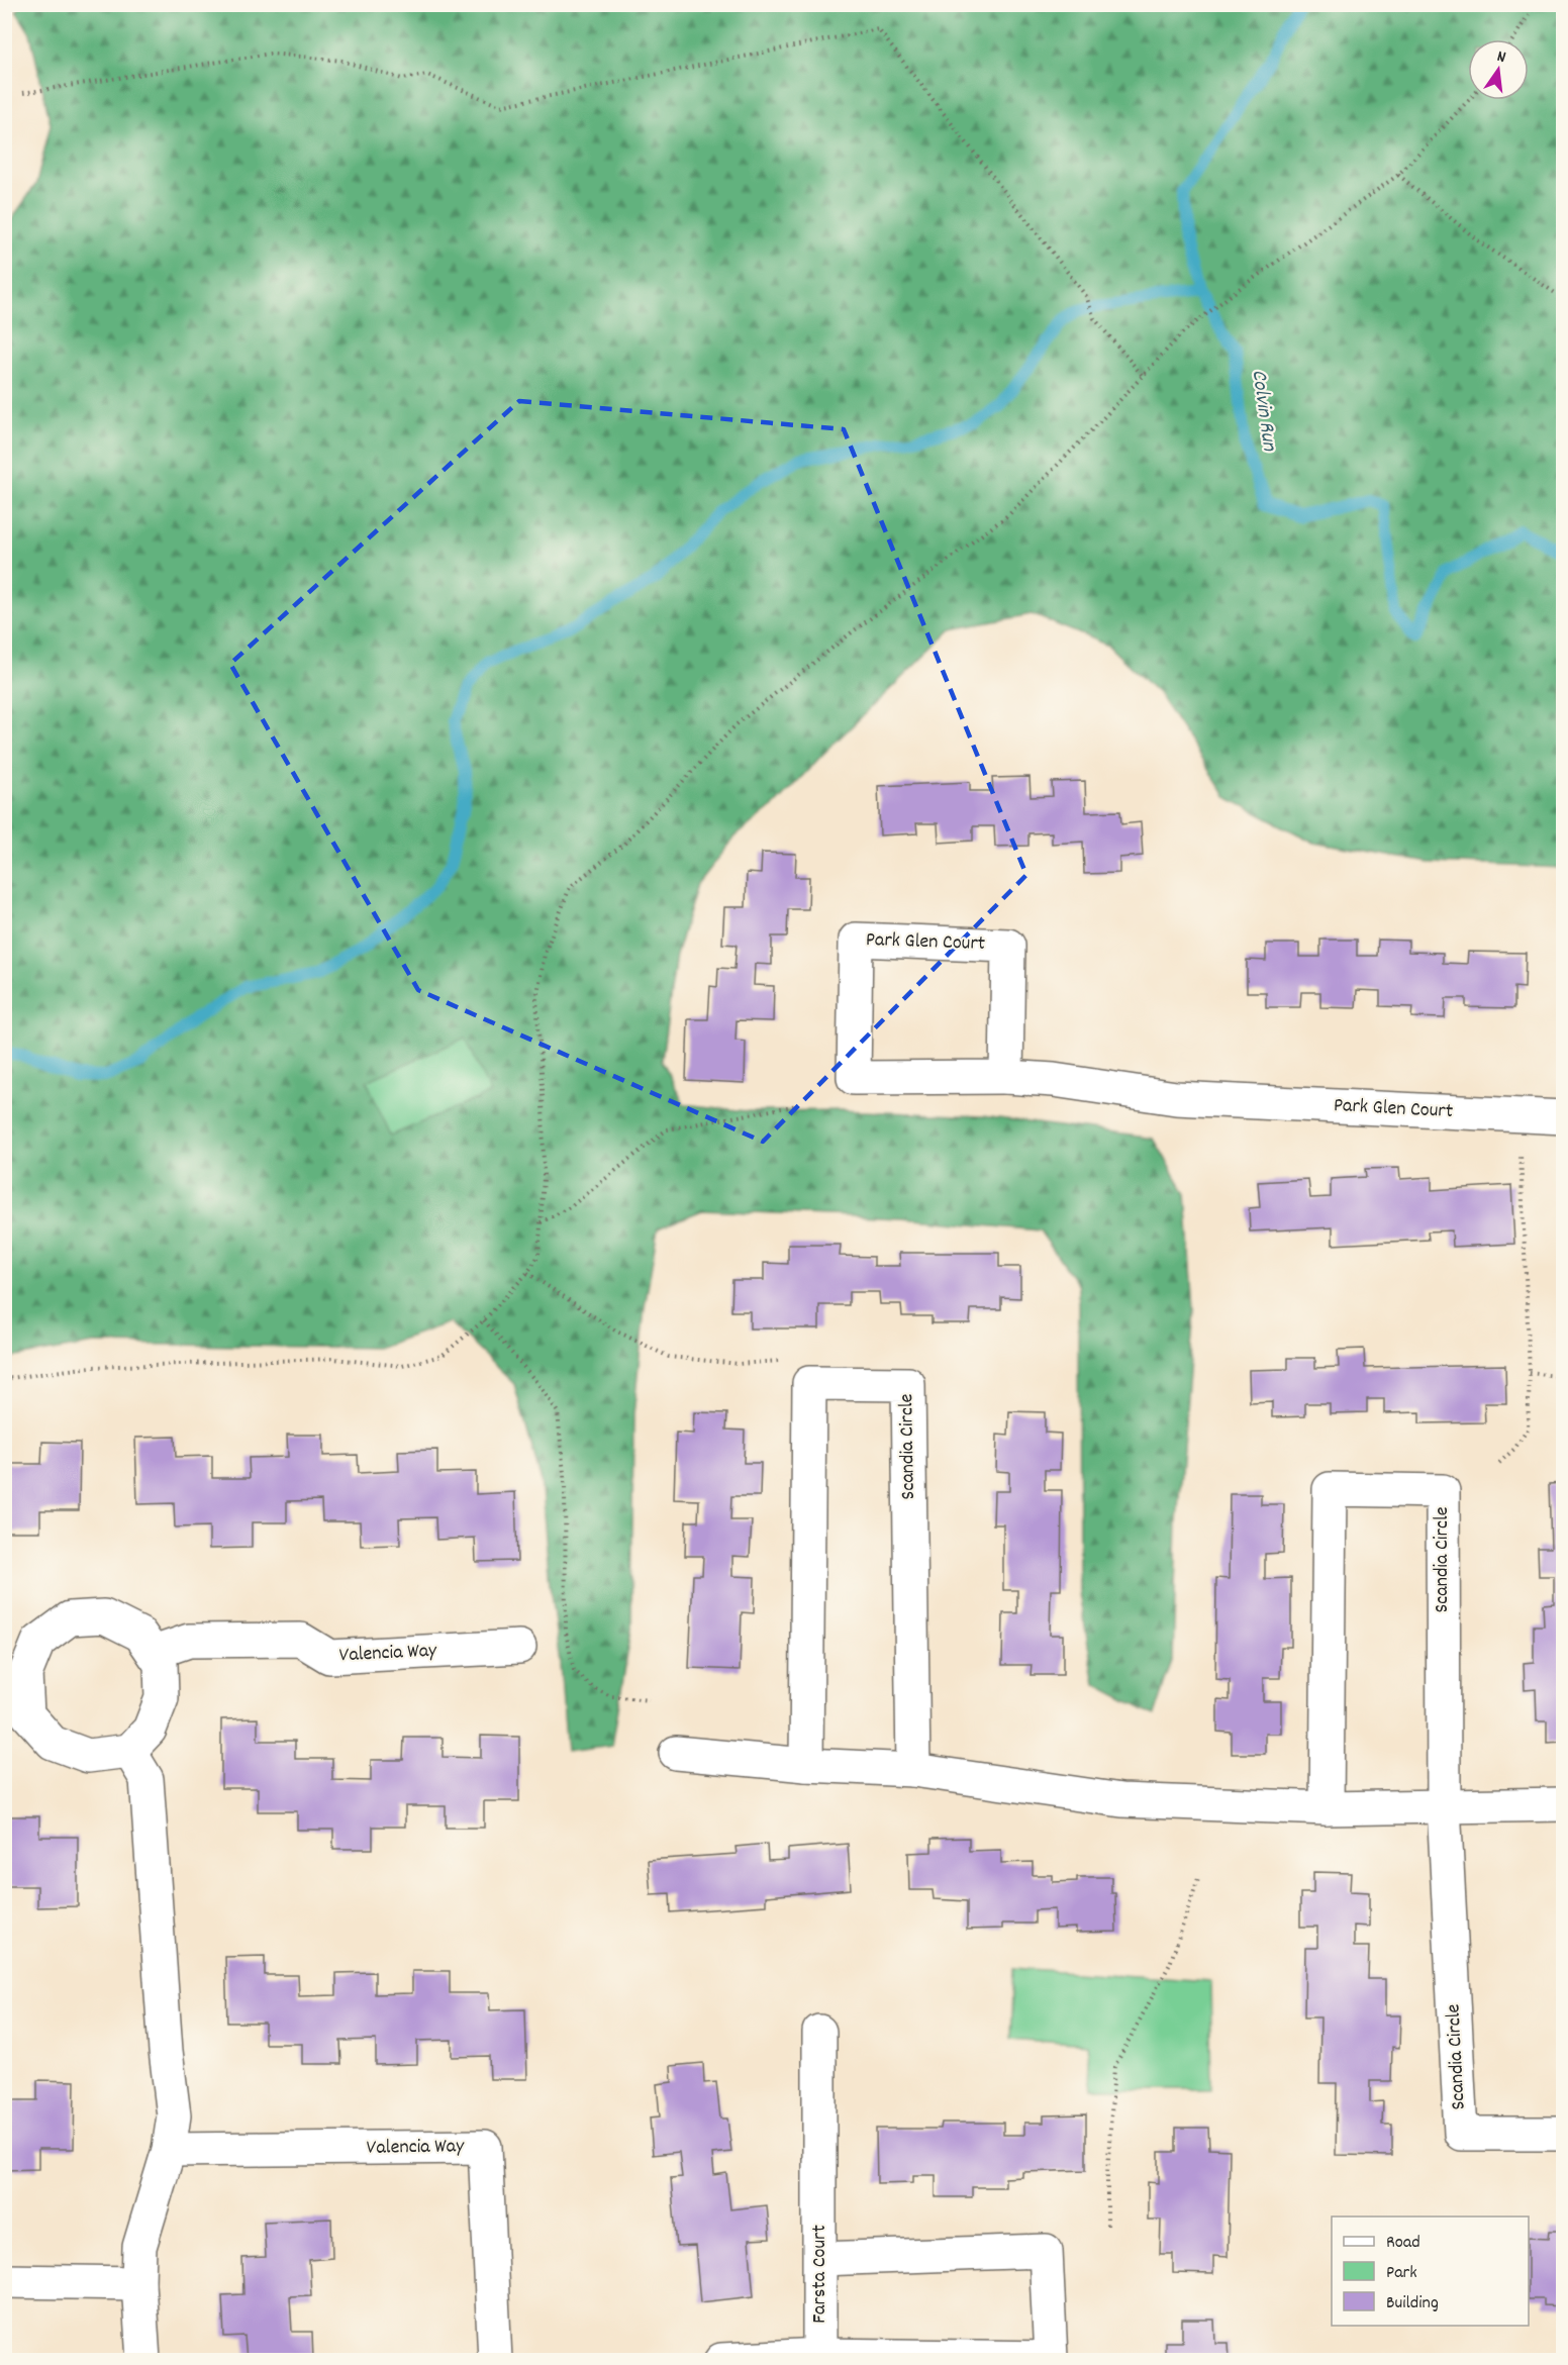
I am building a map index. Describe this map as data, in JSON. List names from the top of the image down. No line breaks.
{"streets":{"street":["Park Glen Court","Scandia Circle","Valencia Way","Farsta Court"]},"water":["Colvin Run"],"legend":["Road","Park","Building"],"north":"top"}
